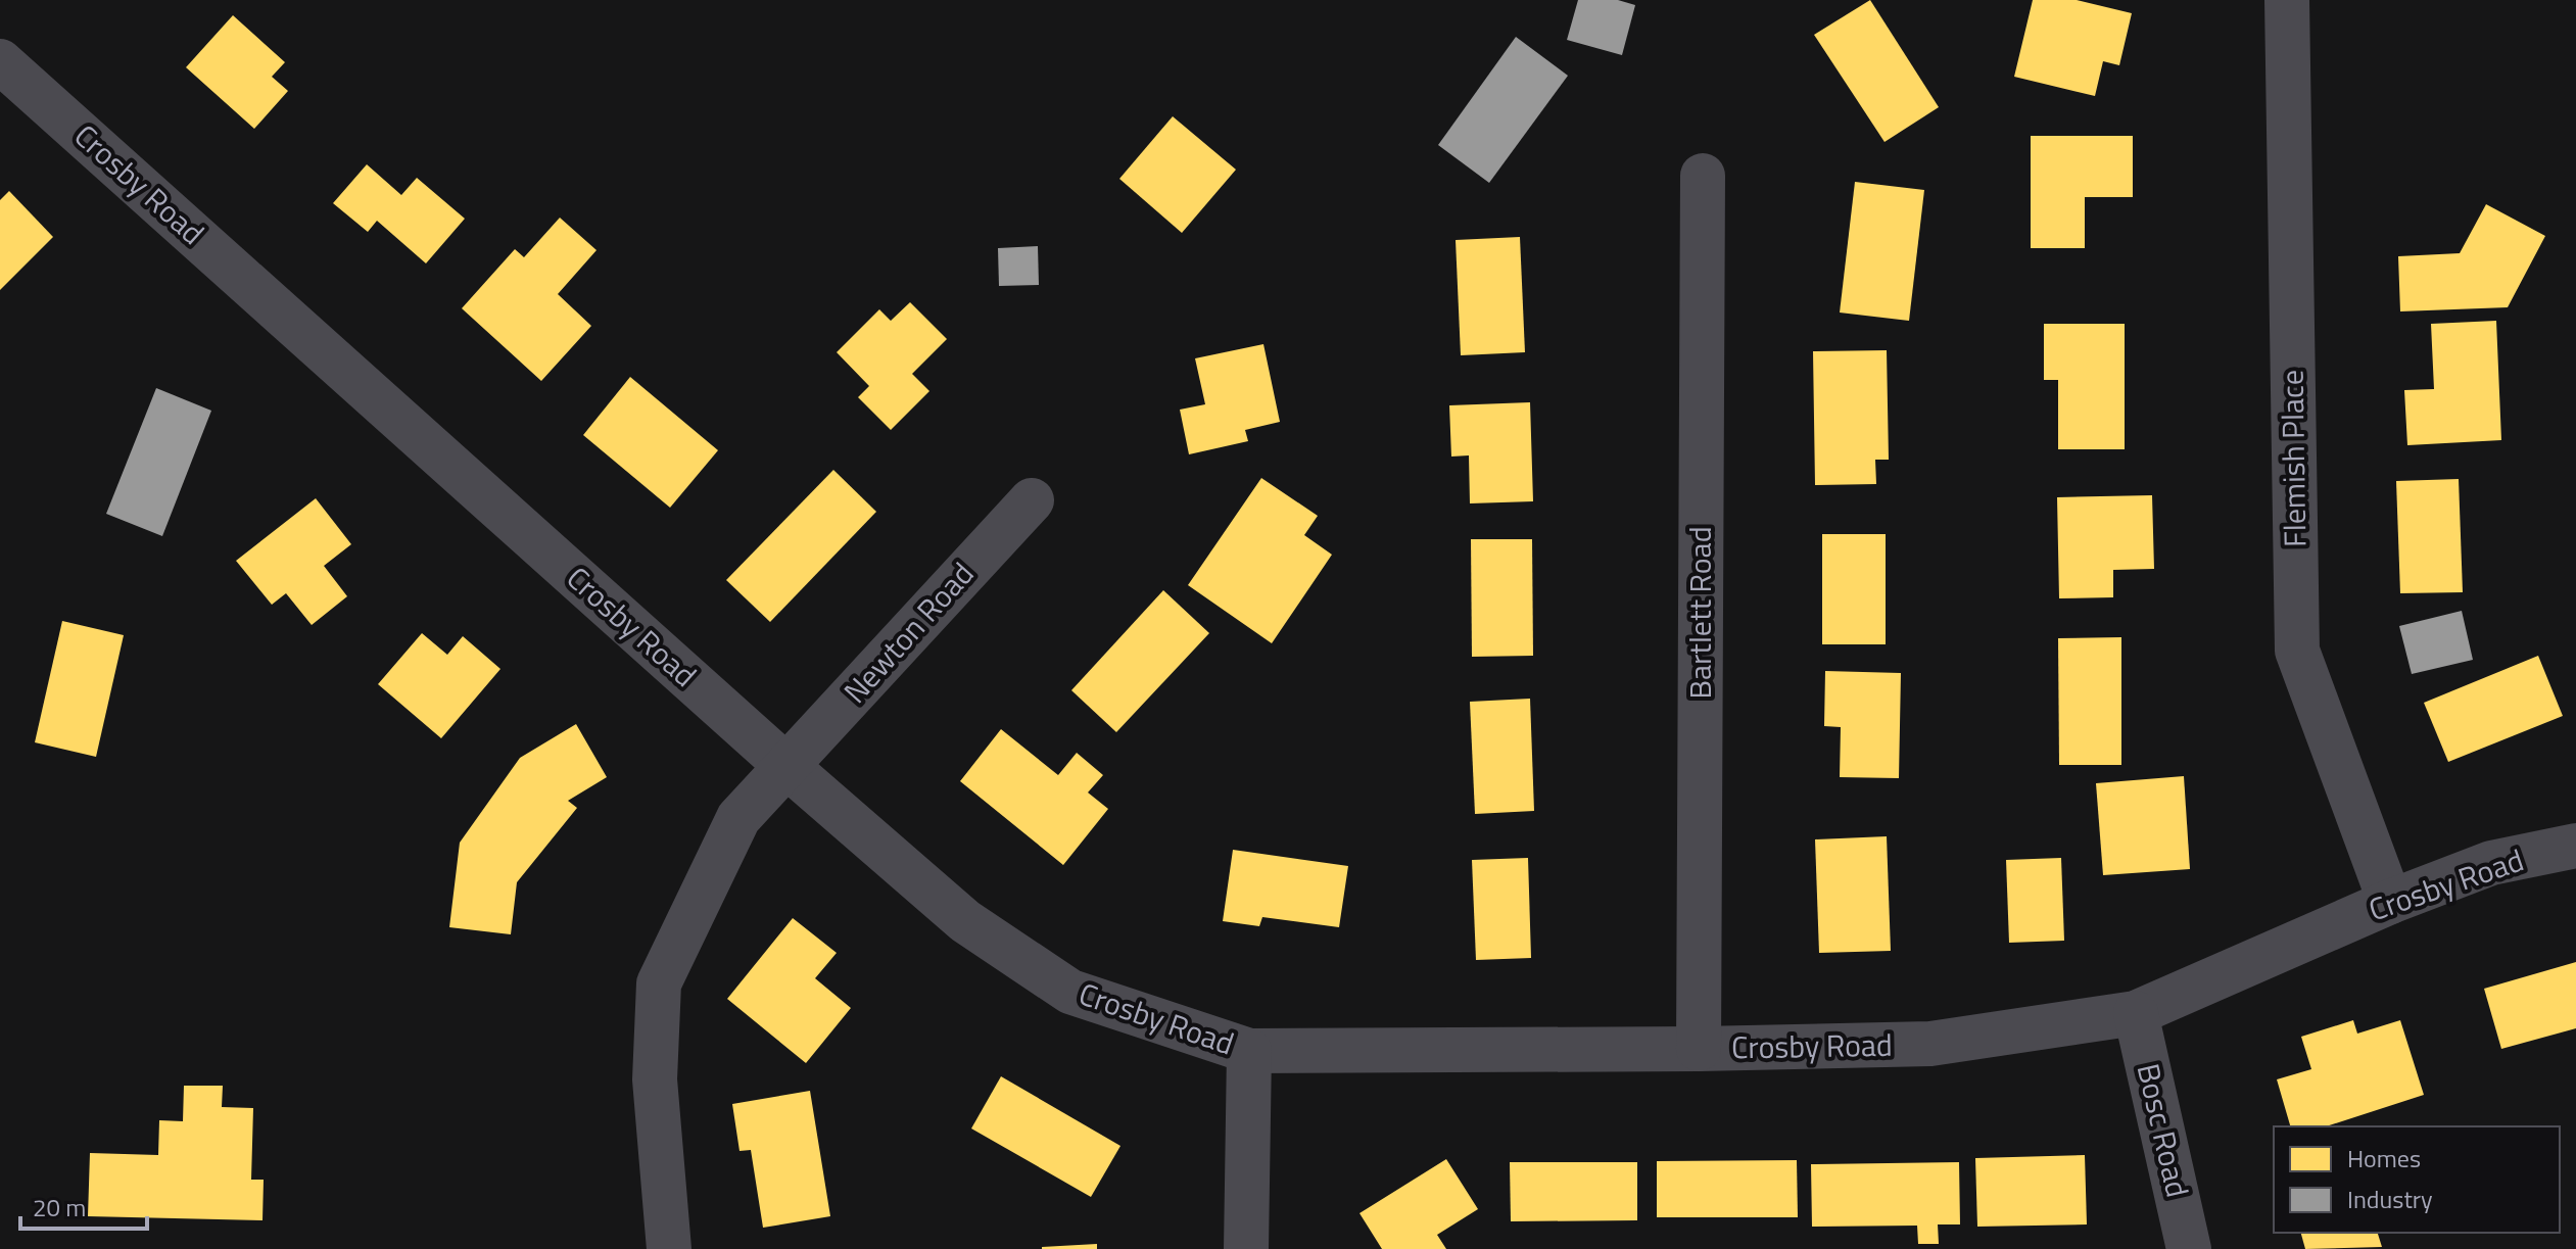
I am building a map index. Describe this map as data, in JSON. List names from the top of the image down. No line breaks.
{"streets":{"street":["Crosby Road","Flemish Place","Bartlett Road","Newton Road","Bosc Road"]},"crossings":[["Crosby Road","Flemish Place"],["Crosby Road","Bartlett Road"],["Crosby Road","Newton Road"],["Crosby Road","Bosc Road"]],"legend":["Homes","Industry"],"scale_bar":"20 m"}
